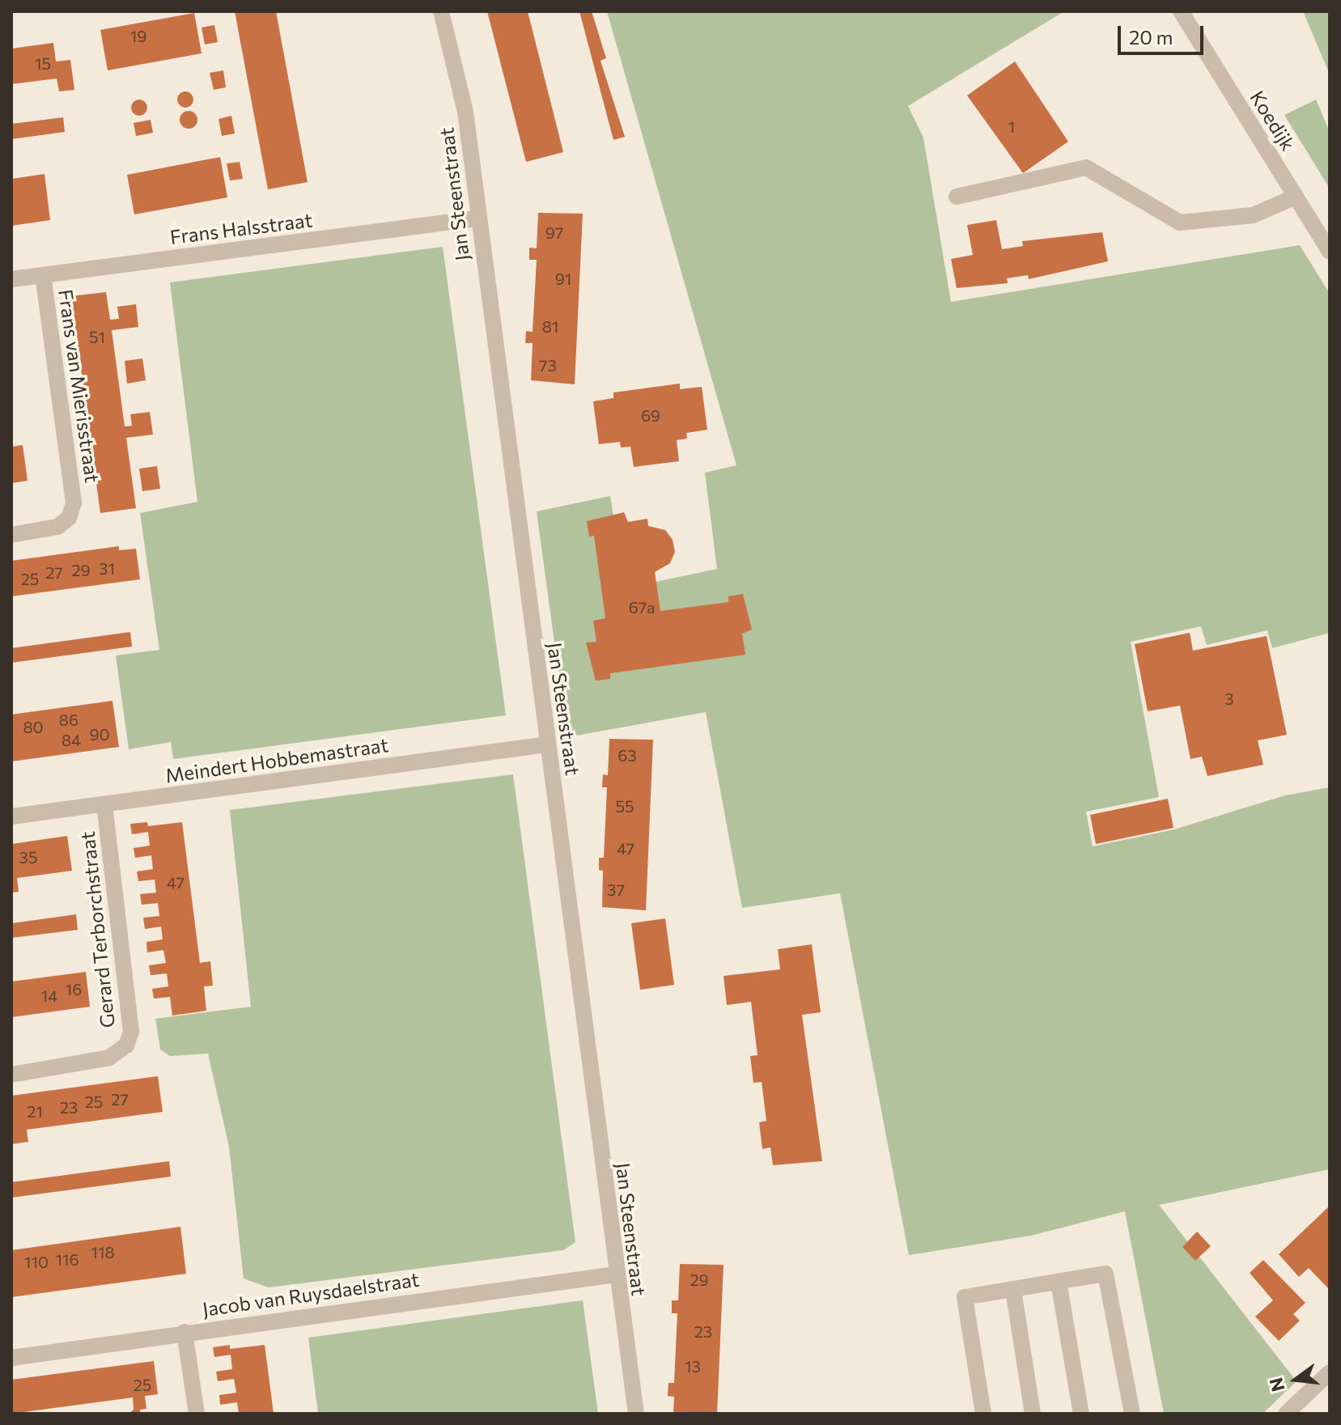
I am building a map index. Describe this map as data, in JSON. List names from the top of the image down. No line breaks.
{"streets":{"street":["Koedijk","Jan Steenstraat","Frans Halsstraat","Frans van Mierisstraat","Meindert Hobbemastraat","Gerard Terborchstraat","Jacob van Ruysdaelstraat"]},"crossings":[["Jan Steenstraat","Frans Halsstraat"],["Jan Steenstraat","Meindert Hobbemastraat"],["Jan Steenstraat","Jacob van Ruysdaelstraat"],["Frans Halsstraat","Frans van Mierisstraat"],["Meindert Hobbemastraat","Gerard Terborchstraat"]],"house_numbers":["19","15","1","97","91","81","51","73","69","31","29","27","25","67a","3","86","80","90","84","63","55","47","35","47","37","16","14","27","25","23","21","118","116","110","29","23","13","25"],"scale_bar":"20 m","north":"left"}
